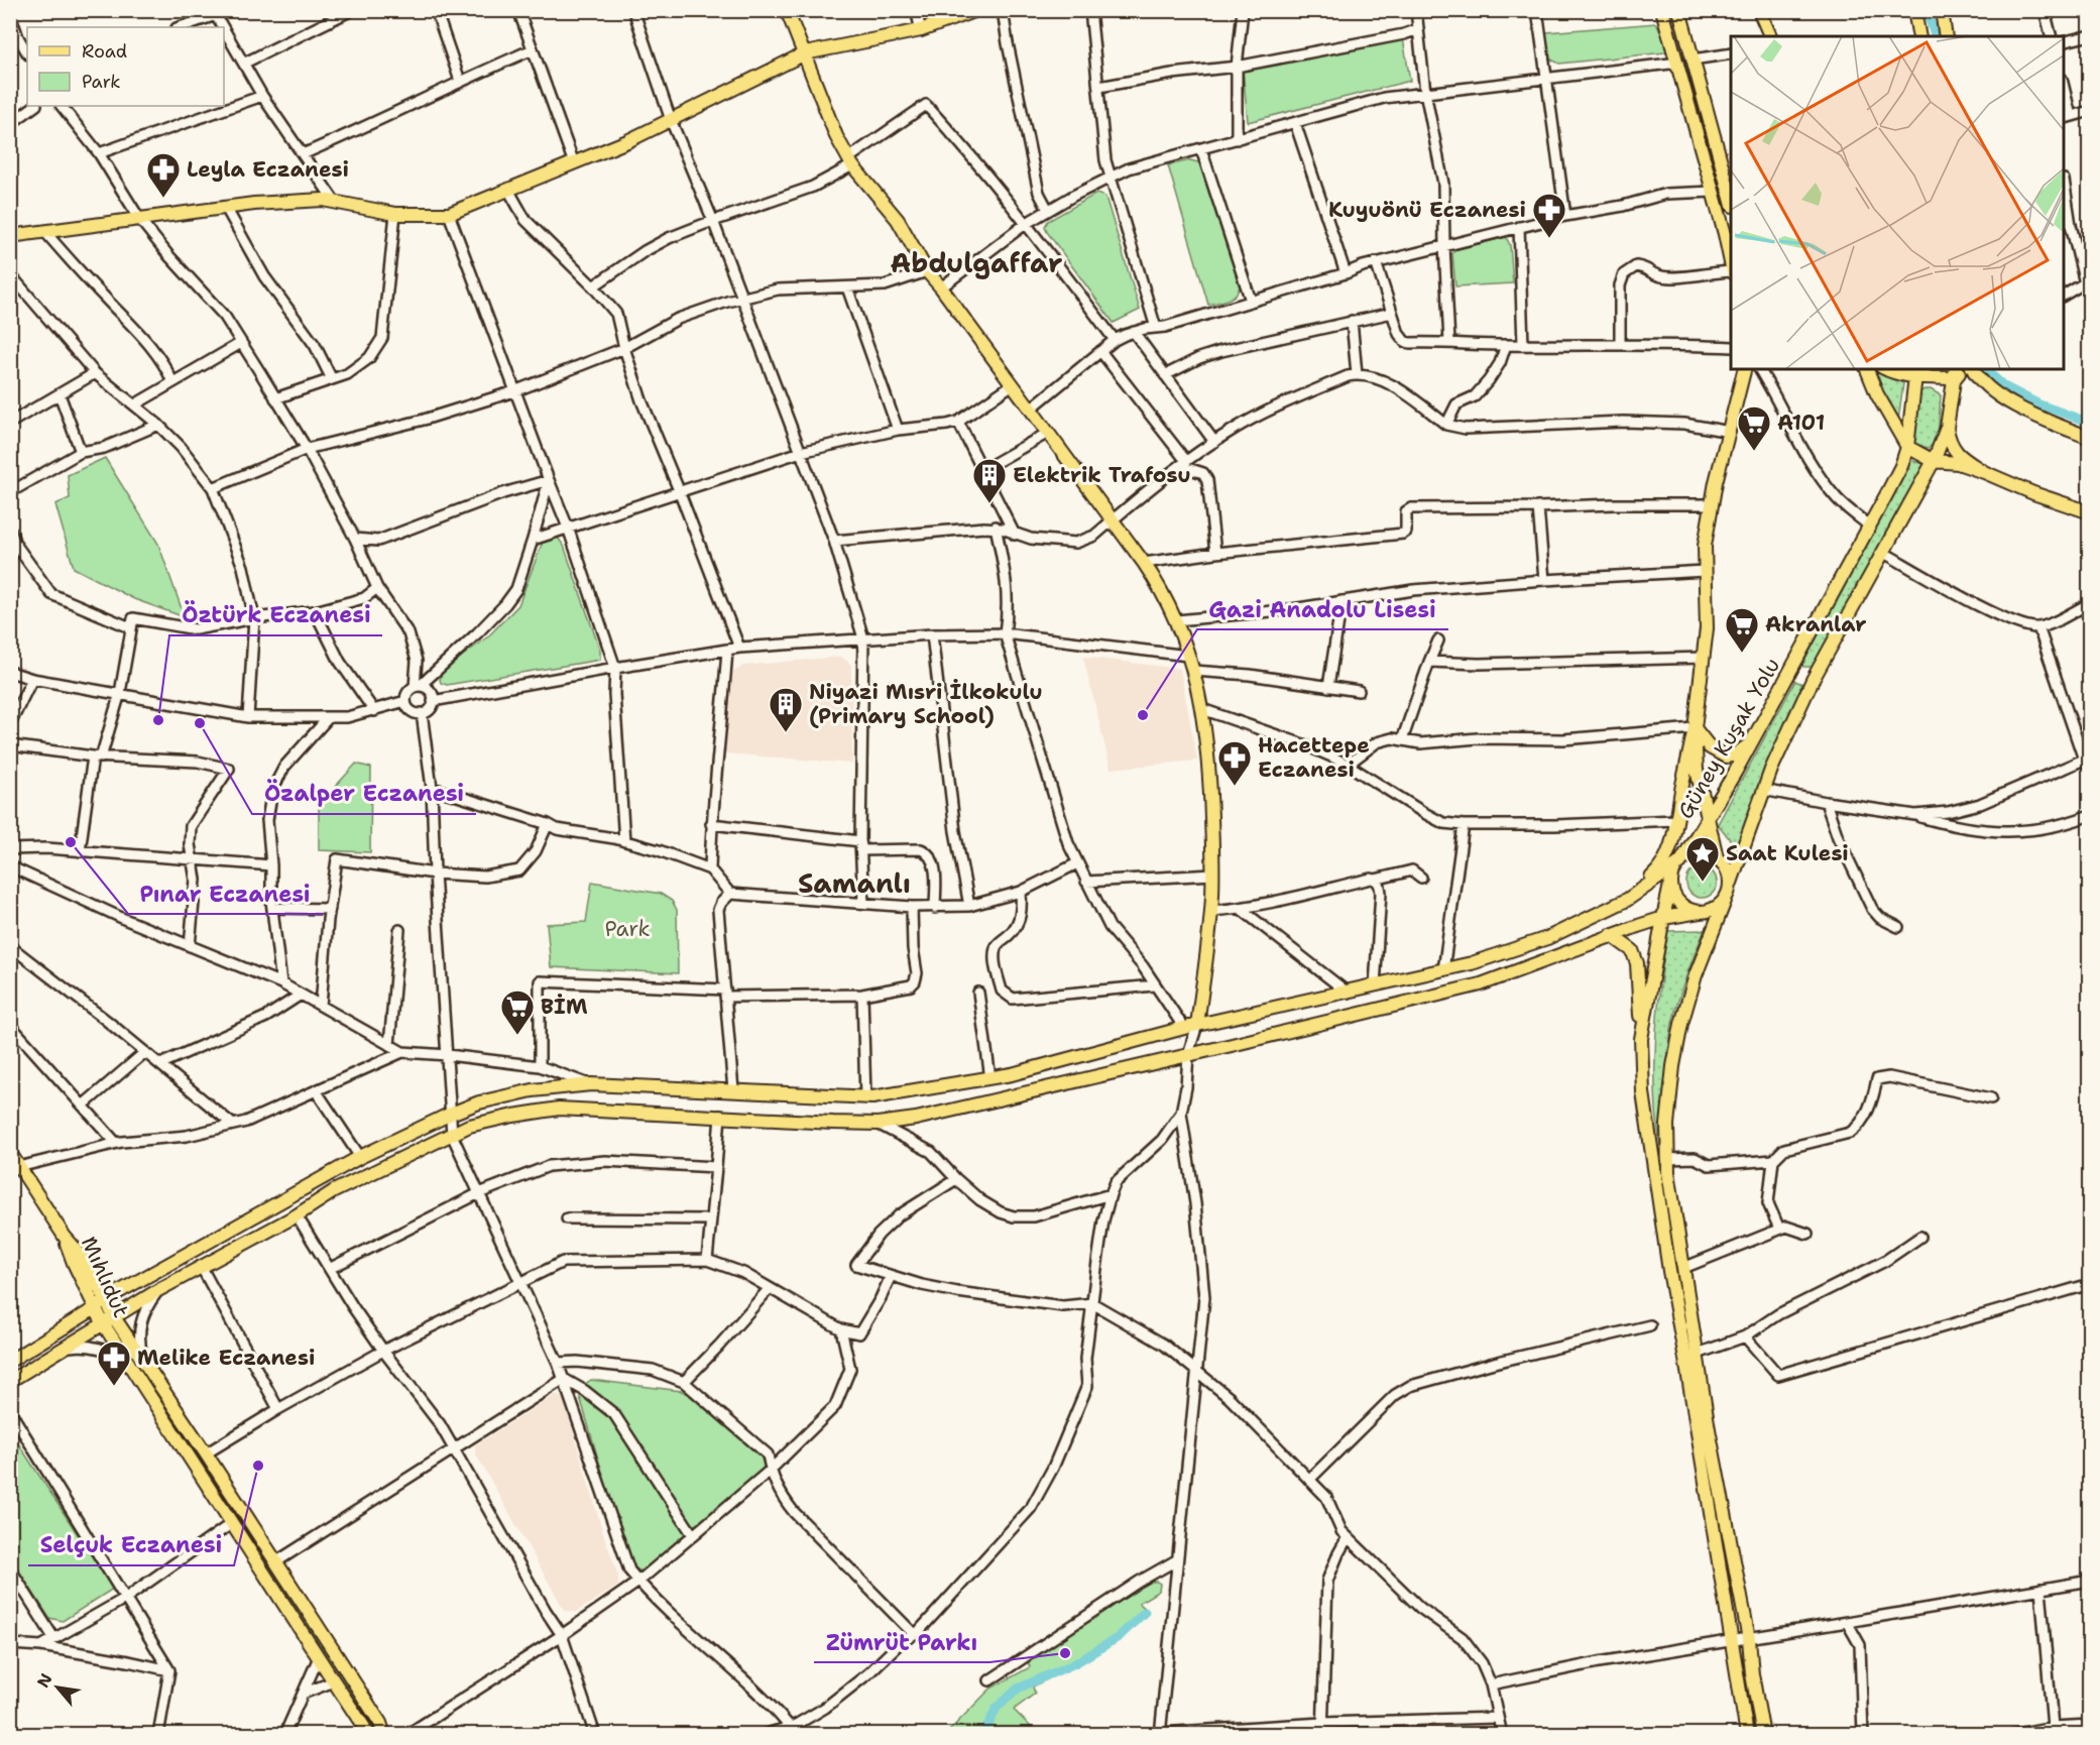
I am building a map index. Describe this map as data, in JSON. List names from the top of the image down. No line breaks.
{"streets":{"main road":["Güney Kuşak Yolu","Mıhlıdut"]},"districts":["Abdulgaffar","Samanlı"],"parks":["Park"],"places":{"pharmacy":["Leyla Eczanesi","Kuyuönü Eczanesi","Hacettepe Eczanesi","Melike Eczanesi"],"supermarket":["A101","Akranlar","BİM"],"building":["Elektrik Trafosu","Niyazi Mısri İlkokulu (Primary School)"],"other":["Gazi Anadolu Lisesi","Öztürk Eczanesi","Özalper Eczanesi","Pınar Eczanesi","Selçuk Eczanesi","Zümrüt Parkı"],"place":["Saat Kulesi"]},"legend":["Road","Park"],"north":"top left"}
